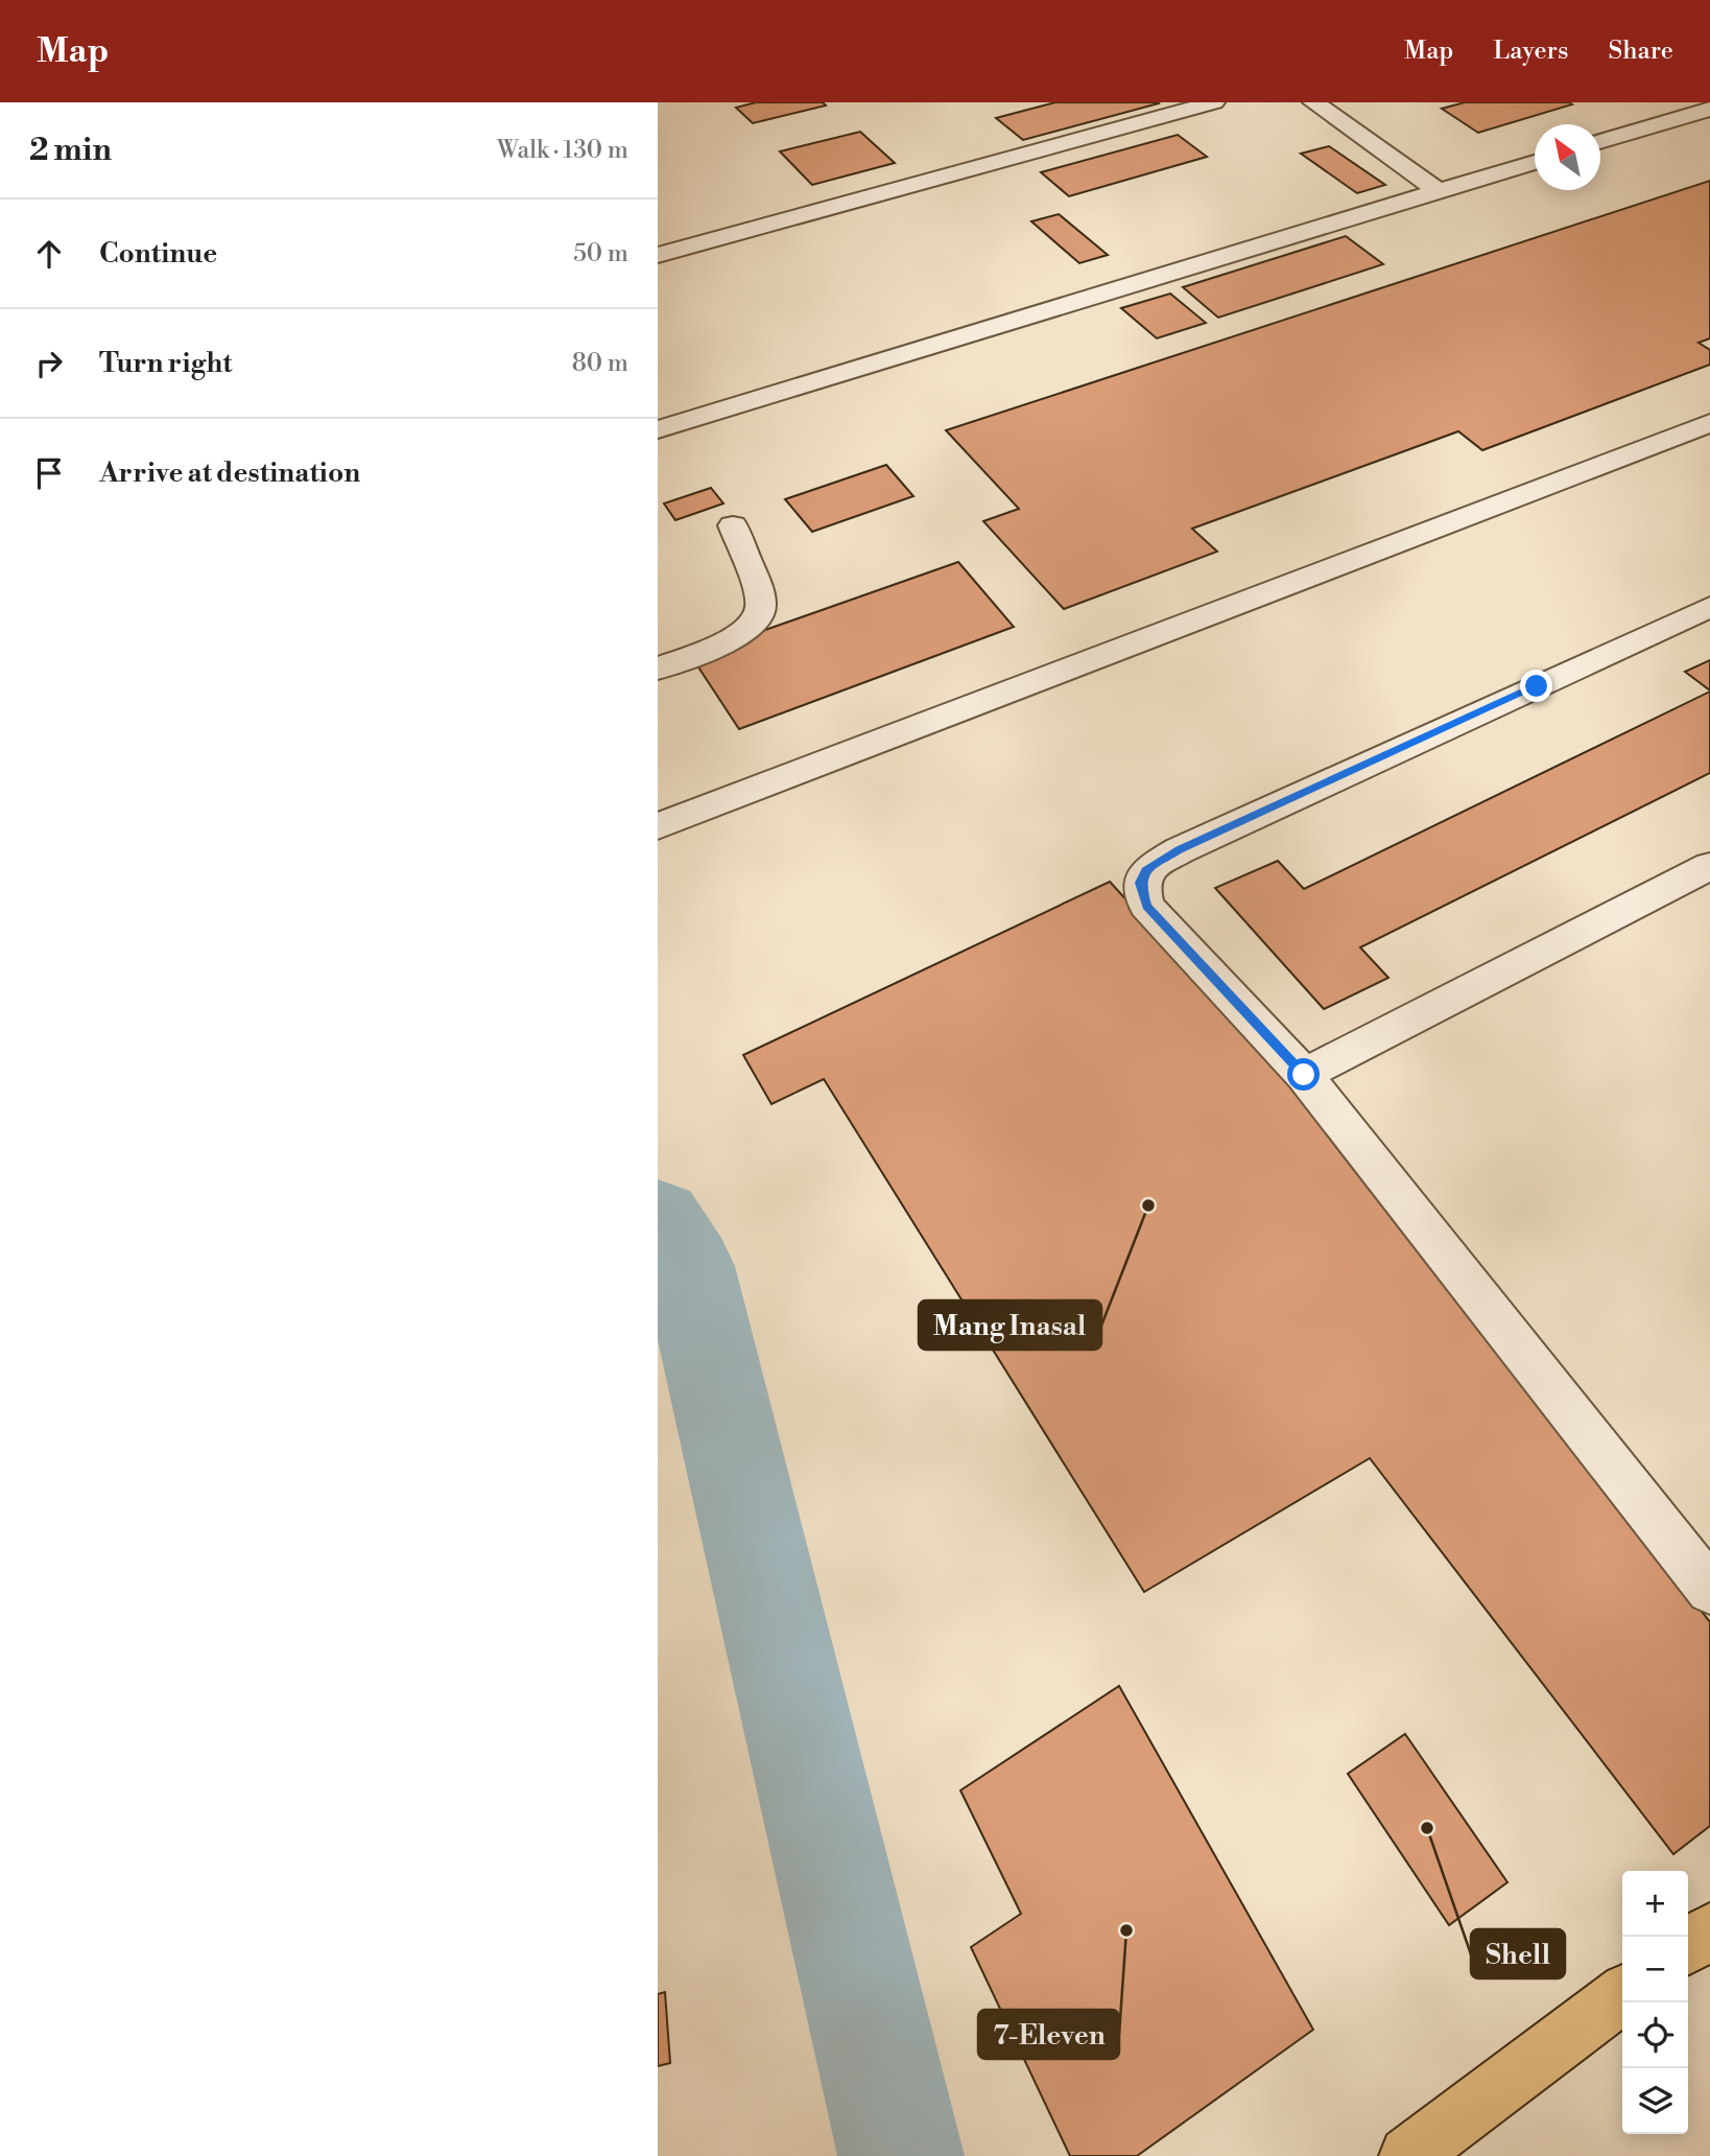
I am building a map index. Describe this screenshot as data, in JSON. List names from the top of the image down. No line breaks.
{"places":["Mang Inasal","Shell","7-Eleven"],"north":"top left","page":{"header":"Map","nav":["Map","Layers","Share"],"heading":["2 min","Walk · 130 m"],"list":[["Continue","50 m"],["Turn right","80 m"],"Arrive at destination"],"map_buttons":["+","−"]}}
